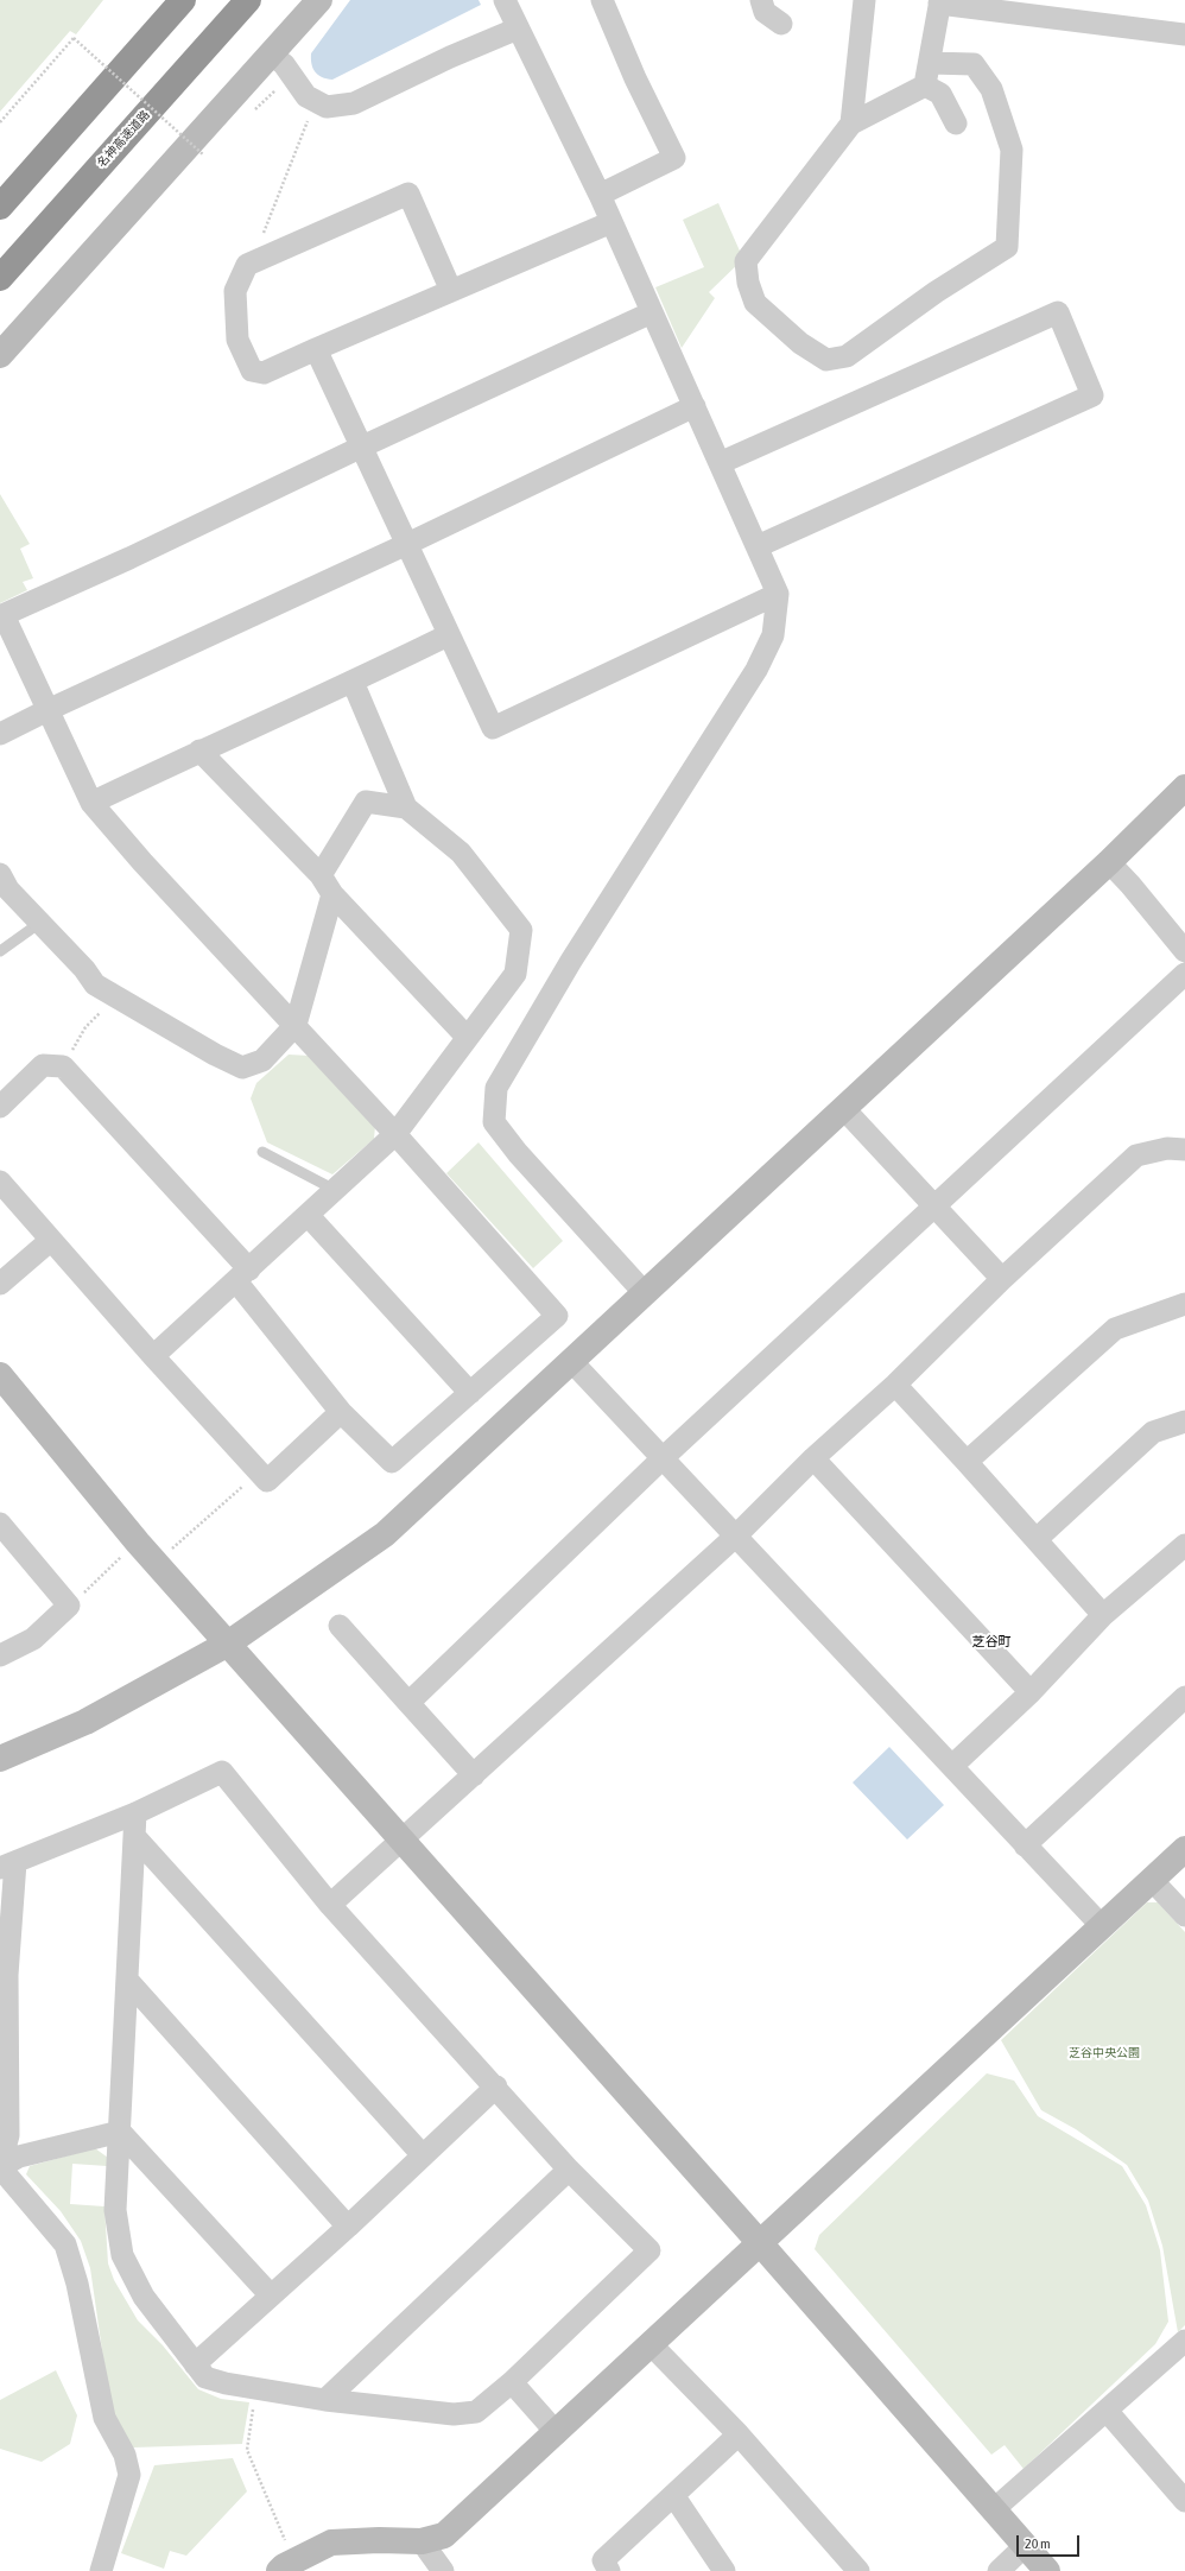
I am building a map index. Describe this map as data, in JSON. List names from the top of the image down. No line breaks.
{"streets":{"highway":["名神高速道路"]},"districts":["芝谷町"],"parks":["芝谷中央公園"],"scale_bar":"20 m"}
